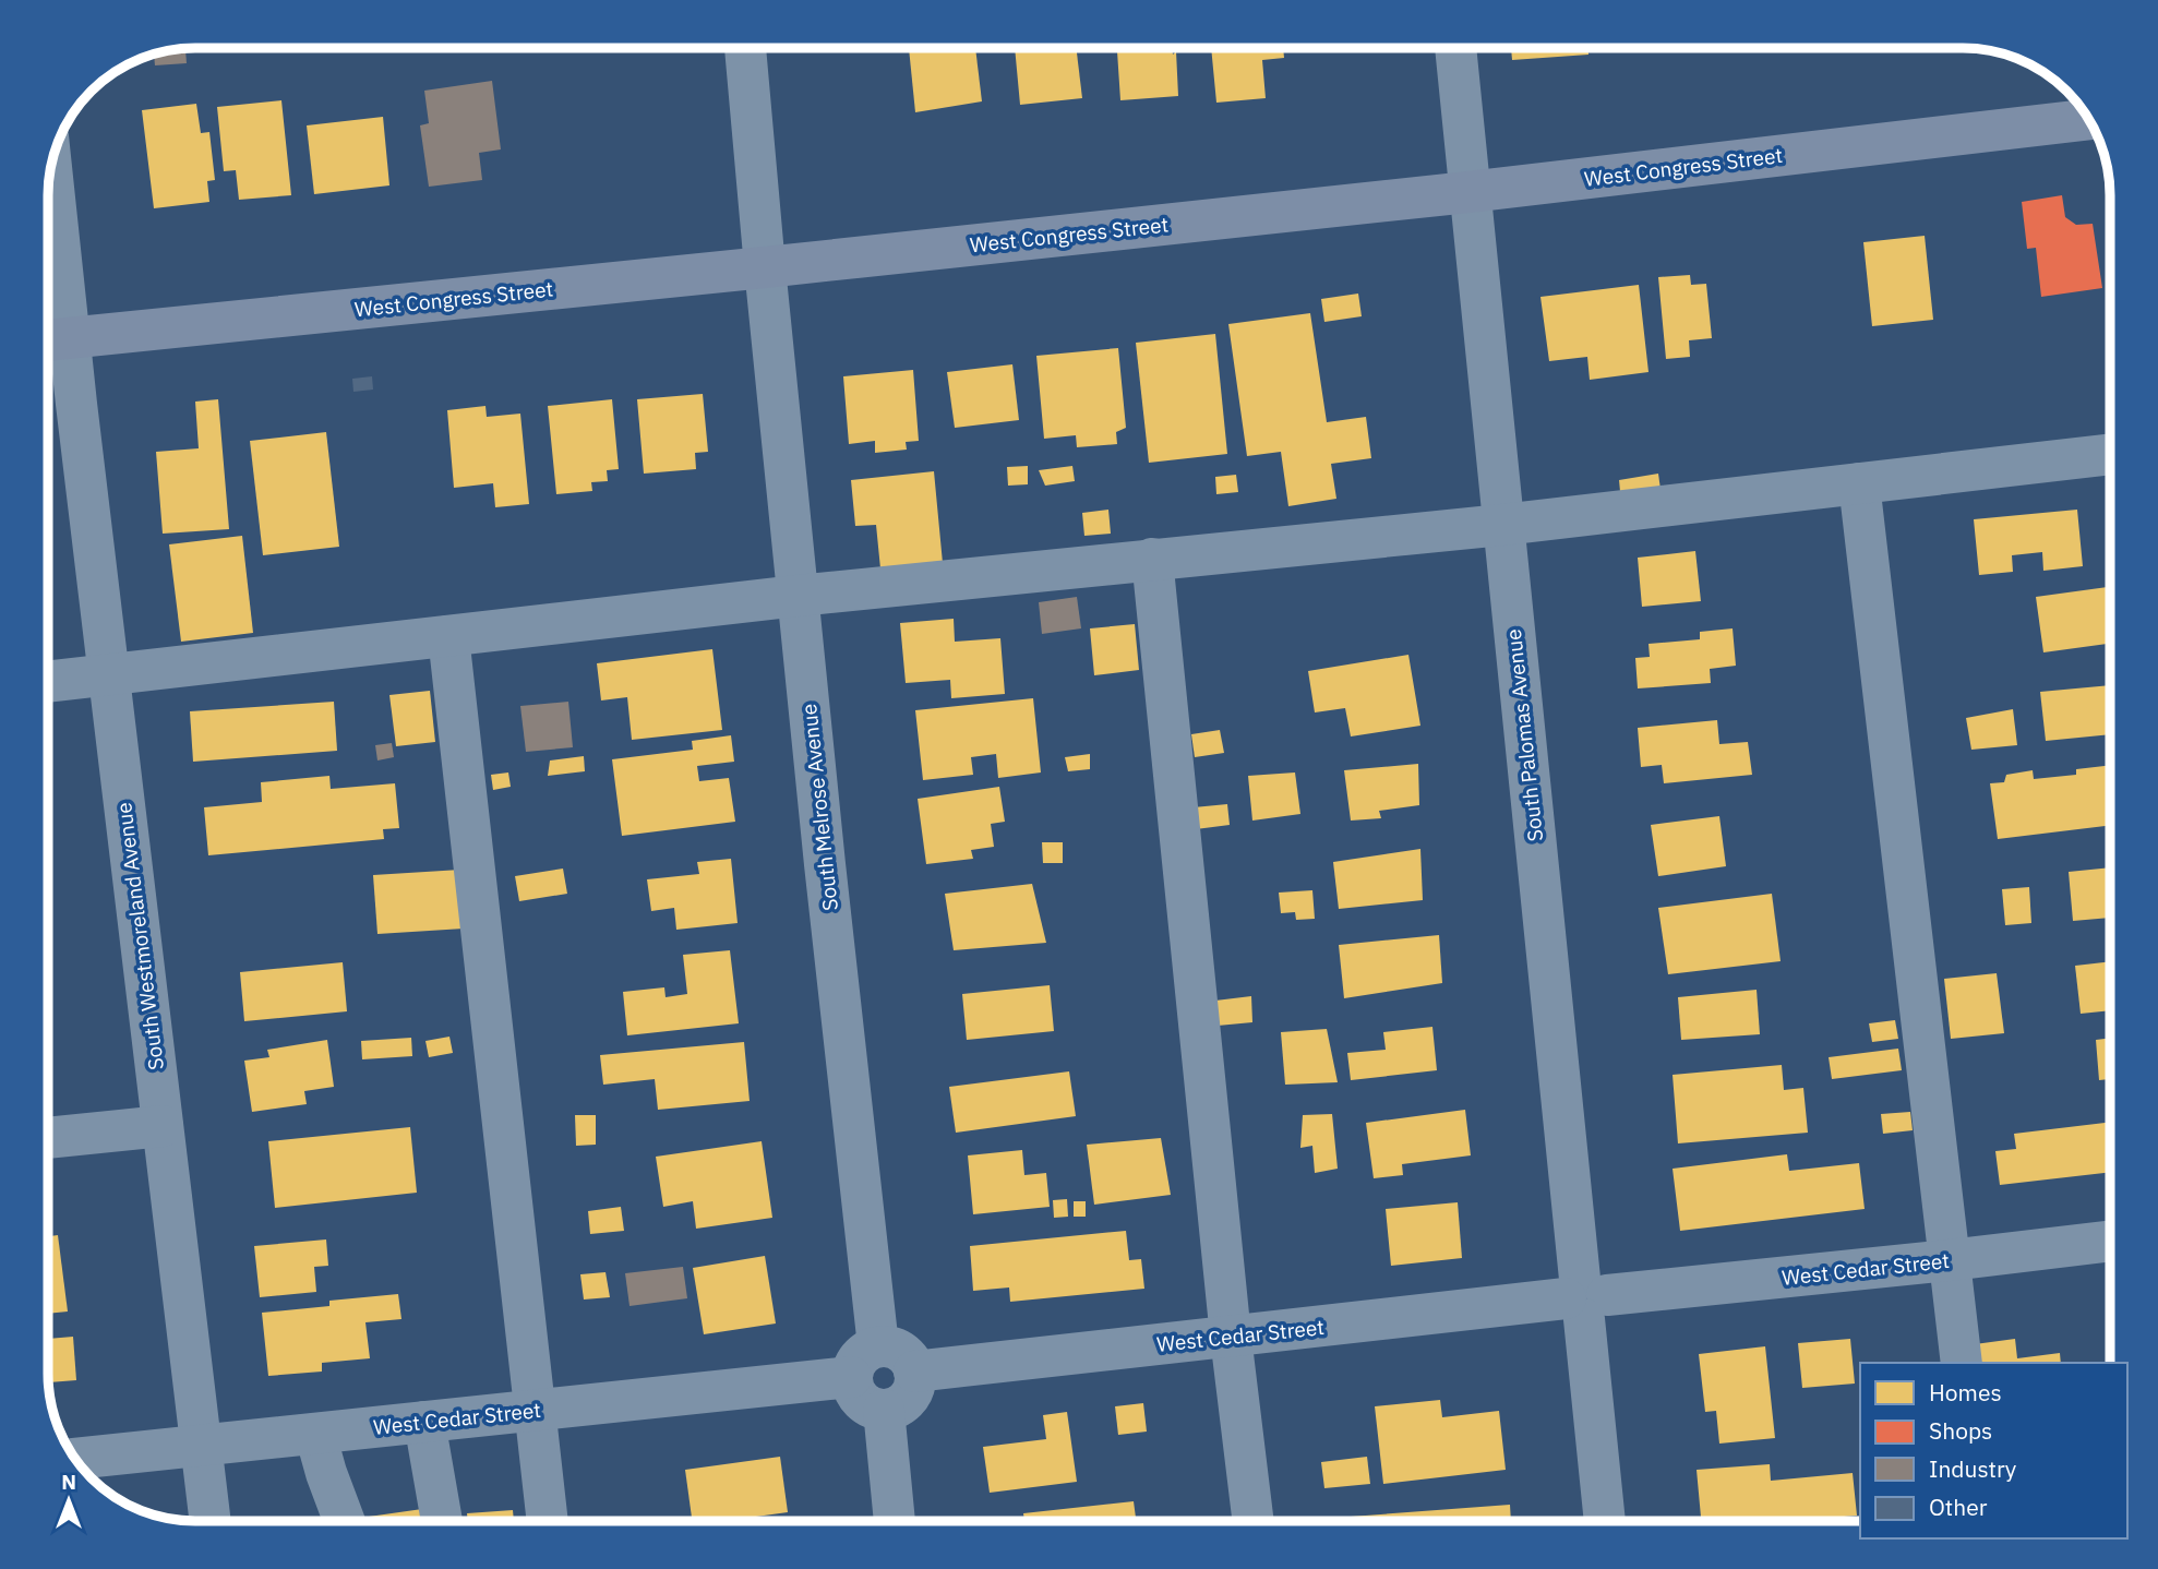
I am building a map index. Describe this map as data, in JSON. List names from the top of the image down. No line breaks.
{"streets":{"main road":["West Congress Street"],"street":["South Palomas Avenue","South Melrose Avenue","South Westmoreland Avenue","West Cedar Street"]},"crossings":[["West Congress Street","South Palomas Avenue"],["West Congress Street","South Melrose Avenue"],["West Congress Street","South Westmoreland Avenue"],["South Palomas Avenue","West Cedar Street"],["South Melrose Avenue","West Cedar Street"],["South Westmoreland Avenue","West Cedar Street"]],"legend":["Homes","Shops","Industry","Other"],"north":"top"}
